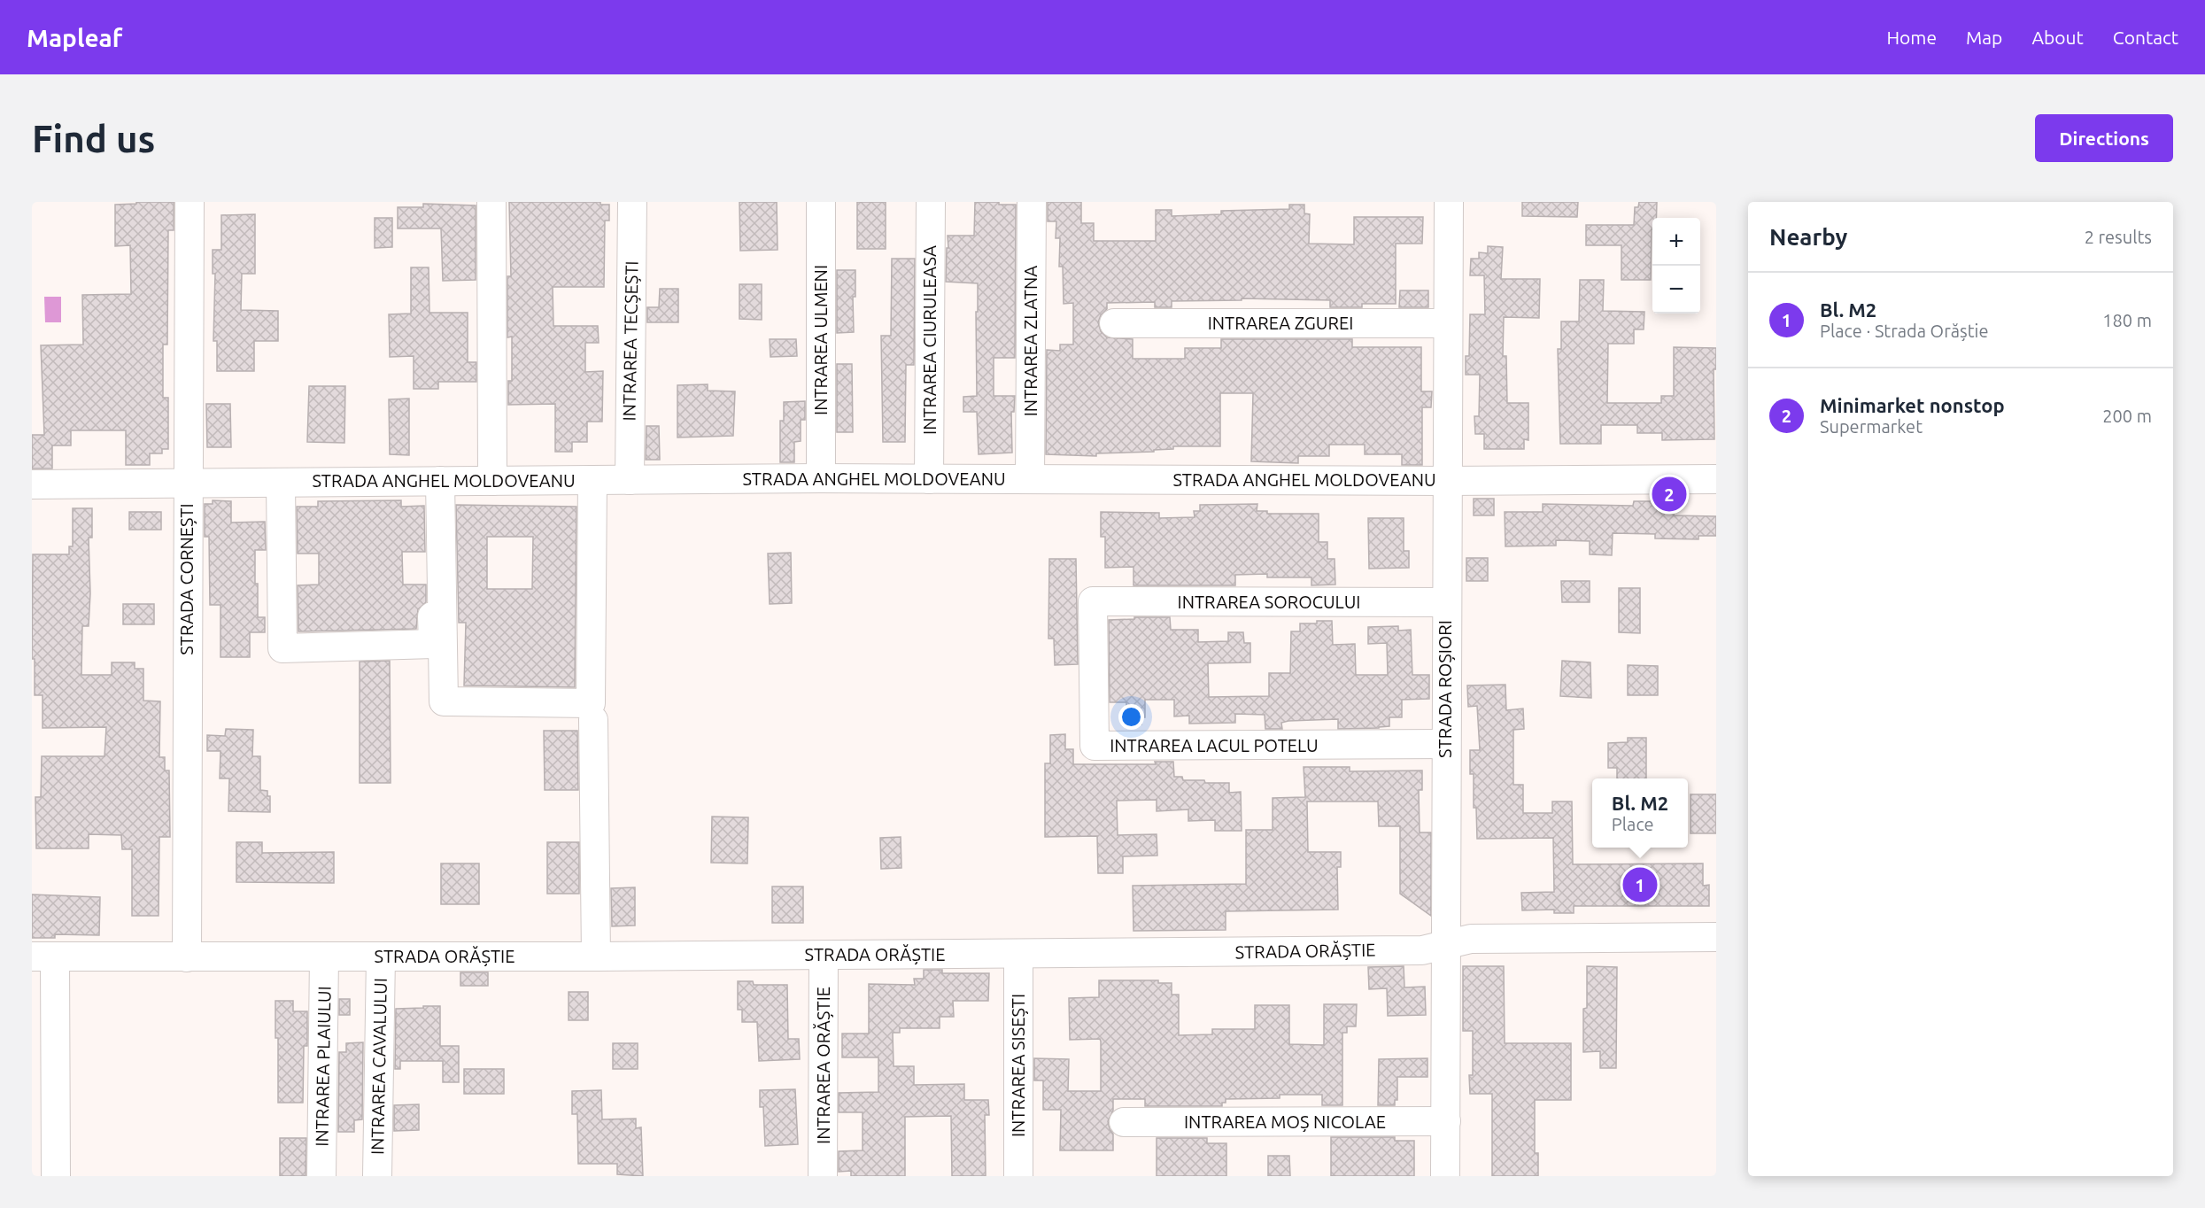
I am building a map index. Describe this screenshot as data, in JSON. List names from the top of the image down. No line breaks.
{"streets":{"street":["INTRAREA ZGUREI","INTRAREA ULMENI","INTRAREA CIURULEASA","INTRAREA TECȘEȘTI","INTRAREA ZLATNA","STRADA ANGHEL MOLDOVEANU","STRADA CORNEȘTI","INTRAREA SOROCULUI","STRADA ROȘIORI","INTRAREA LACUL POTELU","STRADA ORĂȘTIE","INTRAREA ORĂȘTIE","INTRAREA SISEȘTI","INTRAREA PLAIULUI","INTRAREA CAVALULUI","INTRAREA MOȘ NICOLAE"]},"crossings":[["INTRAREA ZGUREI","STRADA ROȘIORI"],["INTRAREA ULMENI","STRADA ANGHEL MOLDOVEANU"],["INTRAREA CIURULEASA","STRADA ANGHEL MOLDOVEANU"],["INTRAREA TECȘEȘTI","STRADA ANGHEL MOLDOVEANU"],["INTRAREA ZLATNA","STRADA ANGHEL MOLDOVEANU"],["STRADA ANGHEL MOLDOVEANU","STRADA CORNEȘTI"],["STRADA ANGHEL MOLDOVEANU","STRADA ROȘIORI"],["STRADA CORNEȘTI","STRADA ORĂȘTIE"],["INTRAREA SOROCULUI","STRADA ROȘIORI"],["INTRAREA SOROCULUI","INTRAREA LACUL POTELU"],["STRADA ROȘIORI","INTRAREA LACUL POTELU"],["STRADA ROȘIORI","STRADA ORĂȘTIE"],["STRADA ROȘIORI","INTRAREA MOȘ NICOLAE"],["STRADA ORĂȘTIE","INTRAREA ORĂȘTIE"],["STRADA ORĂȘTIE","INTRAREA SISEȘTI"],["STRADA ORĂȘTIE","INTRAREA PLAIULUI"],["STRADA ORĂȘTIE","INTRAREA CAVALULUI"]],"page":{"header":"Mapleaf","nav":["Home","Map","About","Contact"],"buttons":"Directions","title":"Find us","heading":["Nearby","2 results"],"map_buttons":["+","−"],"list":[{"mark":"1","name":"Bl. M2","note":"Place · Strada Orăștie","value":"180 m"},{"mark":"2","name":"Minimarket nonstop","note":"Supermarket","value":"200 m"}],"pins":["2","1"],"popup":["Bl. M2","Place"]}}
